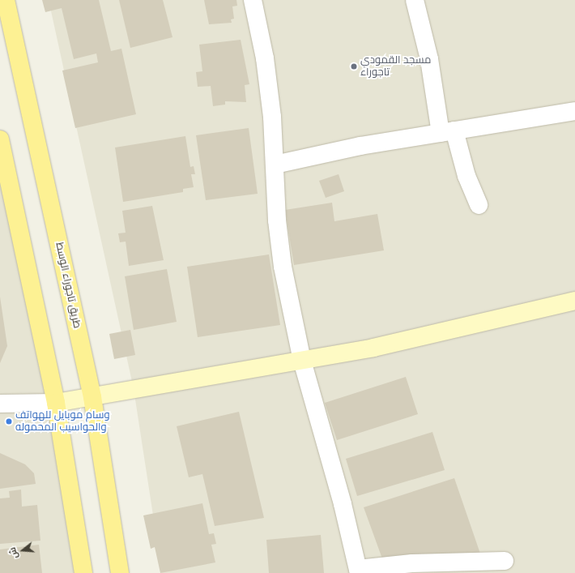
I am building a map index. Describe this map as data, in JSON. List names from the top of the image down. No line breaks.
{"streets":{"main road":["طريق تاجوراء الوسط"]},"places":["مسجد القمودي تاجوراء","وسام موبايل للهواتف والحواسيب المحموله"],"north":"left"}
